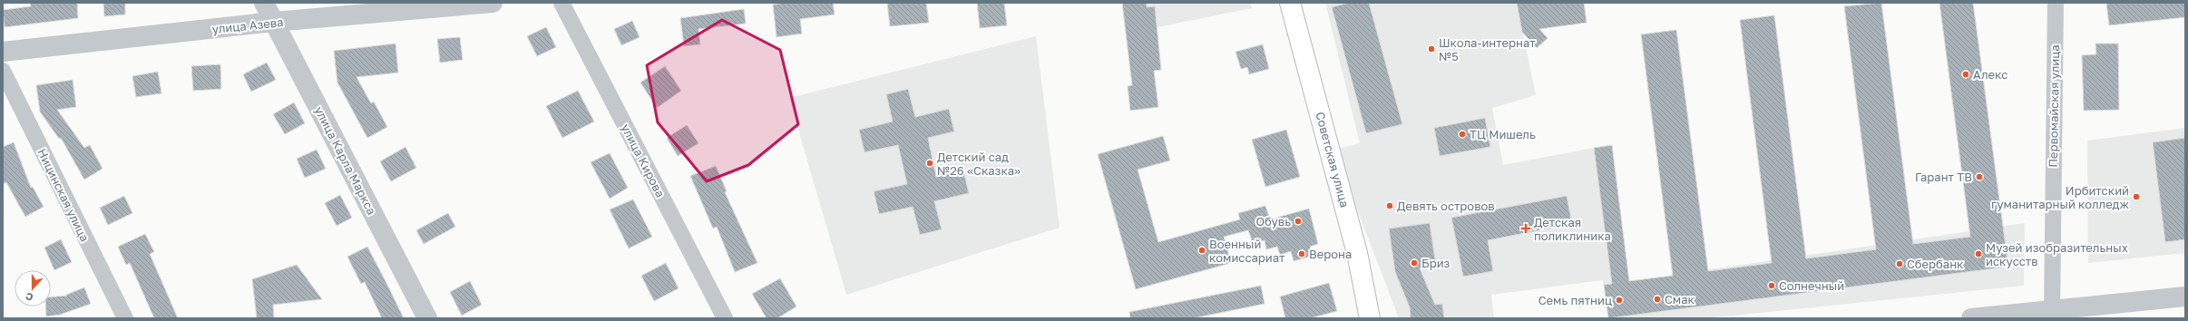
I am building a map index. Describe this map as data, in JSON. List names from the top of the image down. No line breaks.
{"streets":{"main road":["Советская улица"],"street":["улица Азева","Первомайская улица","улица Карла Маркса","улица Кирова","Ницинская улица"]},"crossings":[["улица Азева","улица Карла Маркса"]],"places":{"other":["Школа-интернат №5","Алекс","ТЦ Мишель","Детский сад №26 «Сказка»","Гарант ТВ","Ирбитский гуманитарный колледж","Девять островов","Обувь","Военный комиссариат","Верона","Музей изобразительных искусств","Бриз","Сбербанк","Солнечный","Смак","Семь пятниц"],"health":["Детская поликлиника"]},"north":"bottom"}
